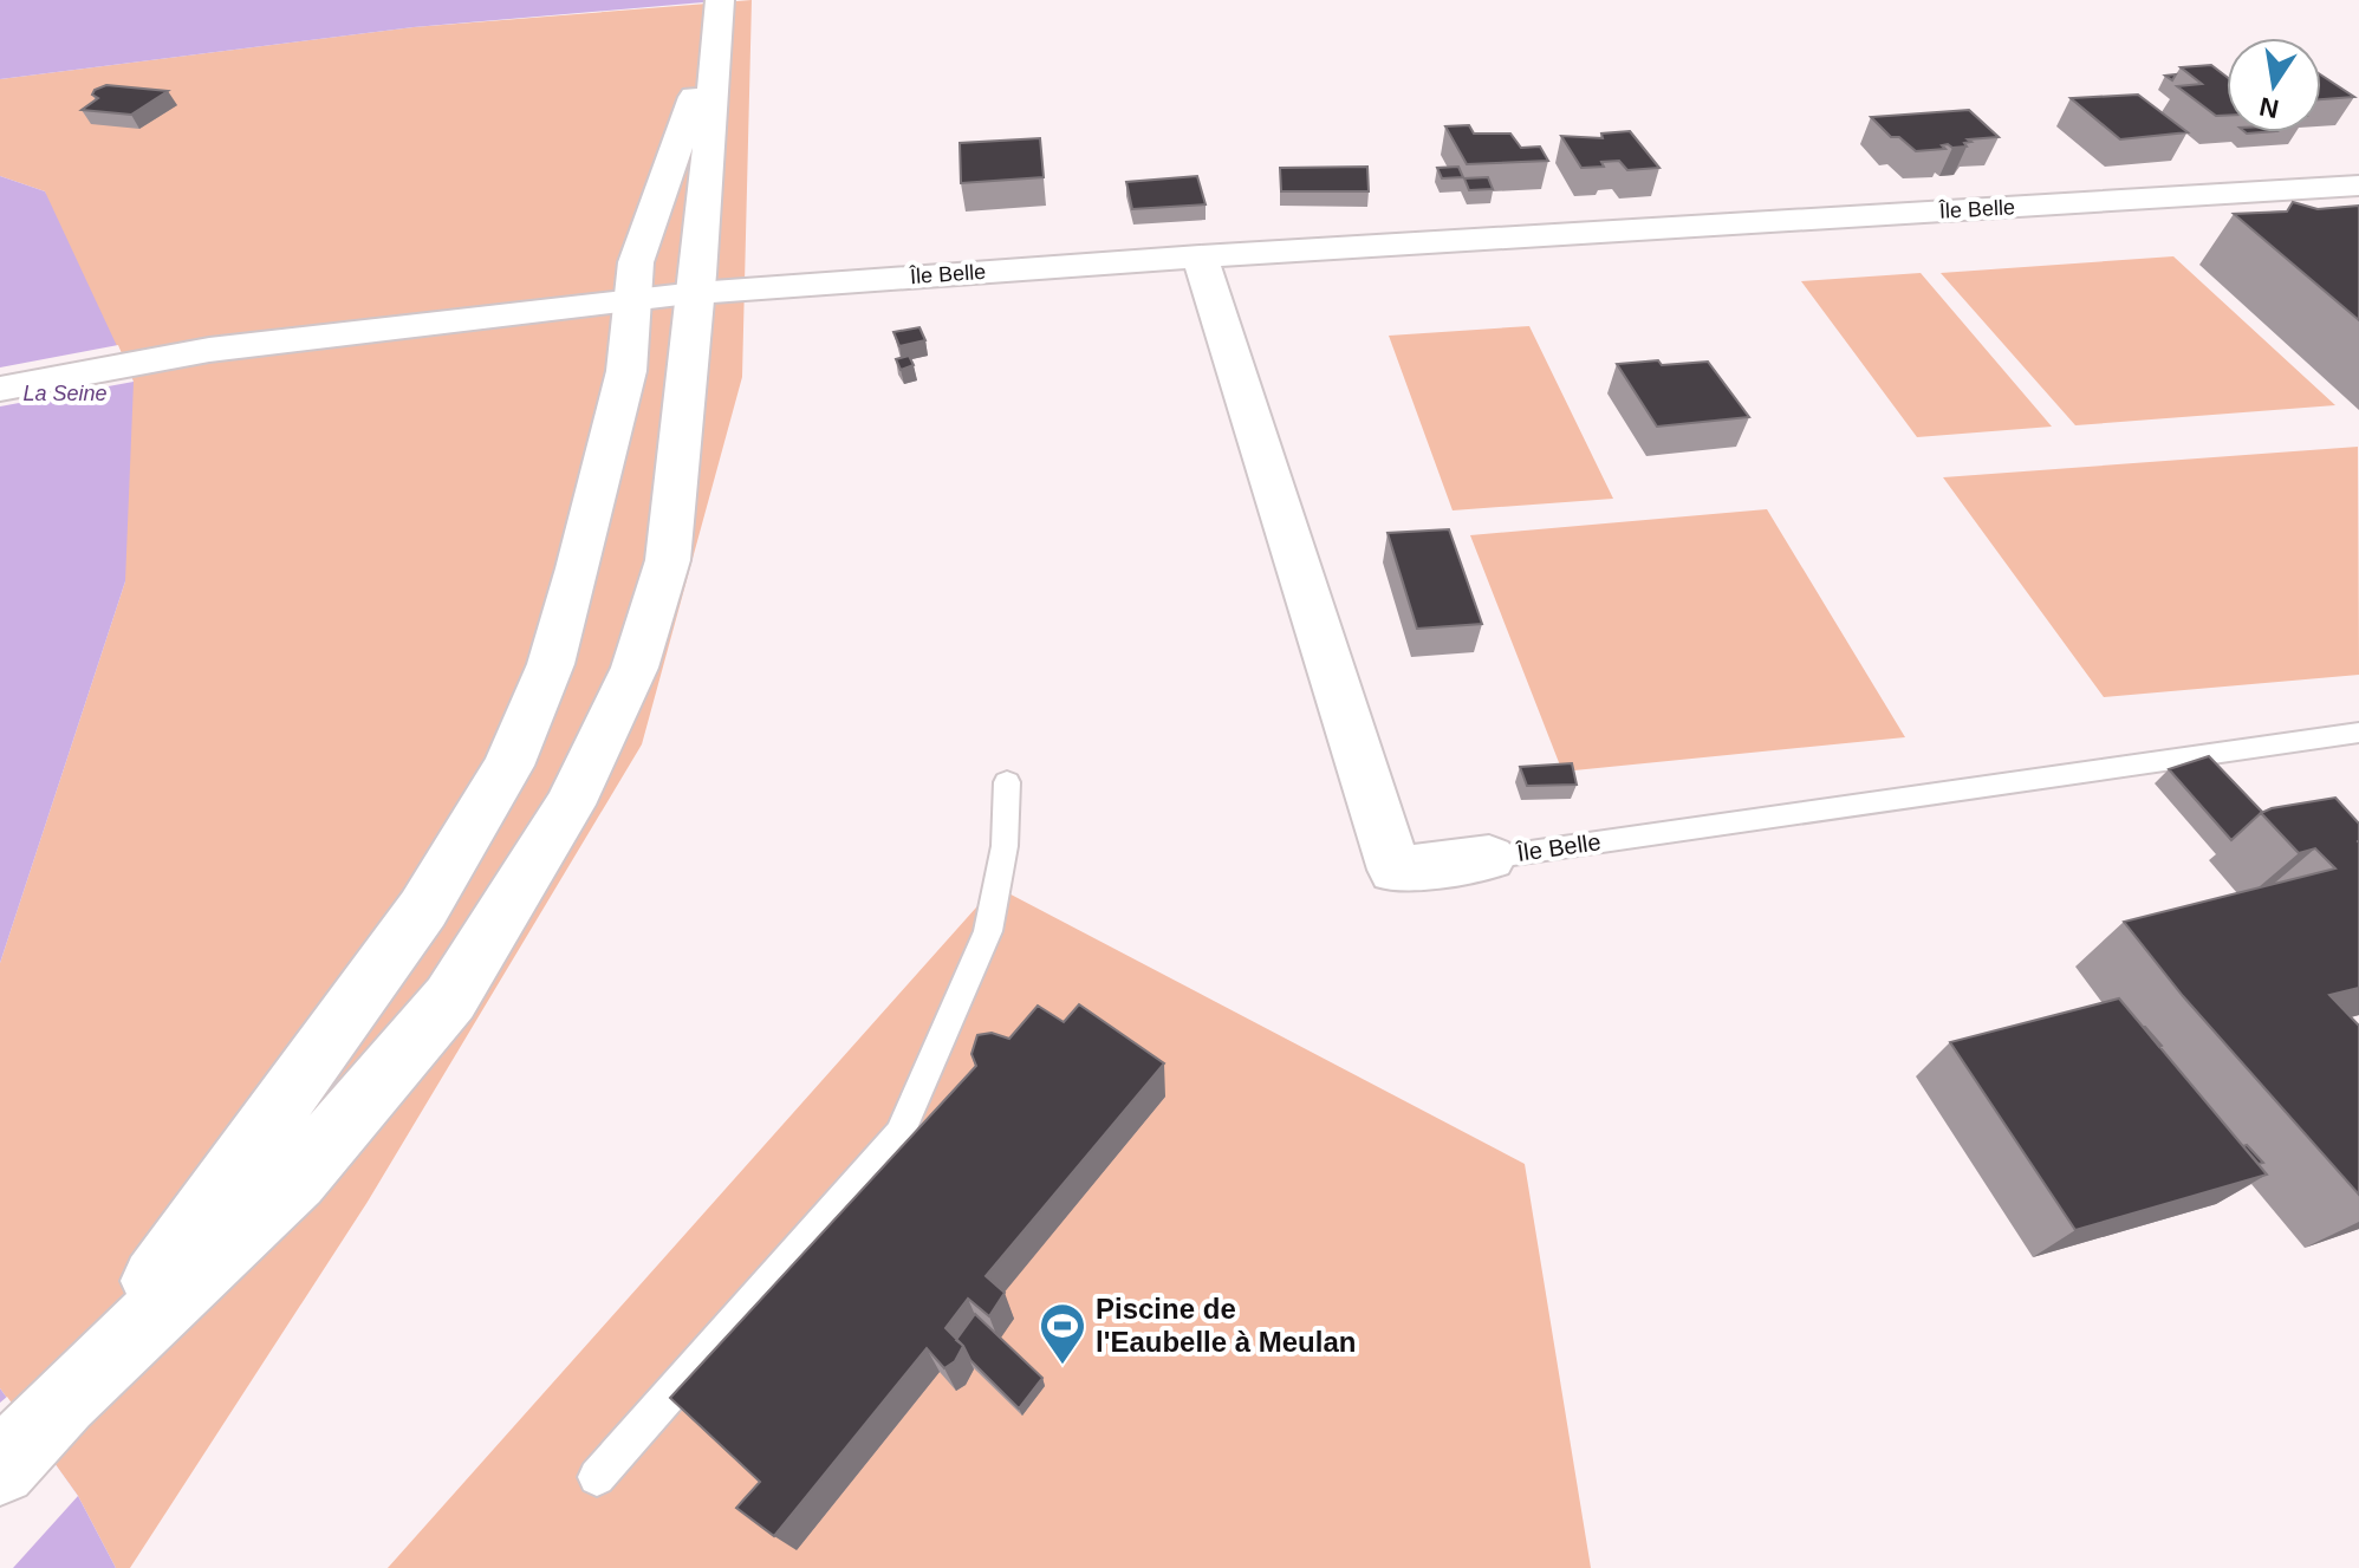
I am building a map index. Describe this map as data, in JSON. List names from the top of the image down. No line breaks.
{"streets":{"main road":["Île Belle"]},"water":["La Seine"],"places":{"sports":["Piscine de l'Eaubelle à Meulan"]},"north":"bottom"}
